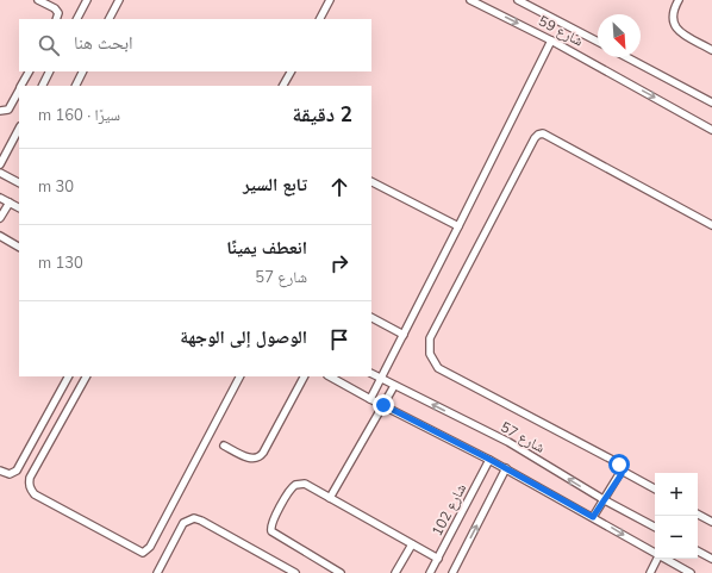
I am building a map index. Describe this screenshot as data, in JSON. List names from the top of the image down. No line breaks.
{"streets":{"lane":["شارع 59","شارع 57","شارع 102"]},"north":"bottom right","page":{"search":"ابحث هنا","heading":["2 دقيقة","سيرًا · 160 m"],"list":[["تابع السير","30 m"],["انعطف يمينًا","شارع 57","130 m"],"الوصول إلى الوجهة"],"map_buttons":["+","−"]}}
